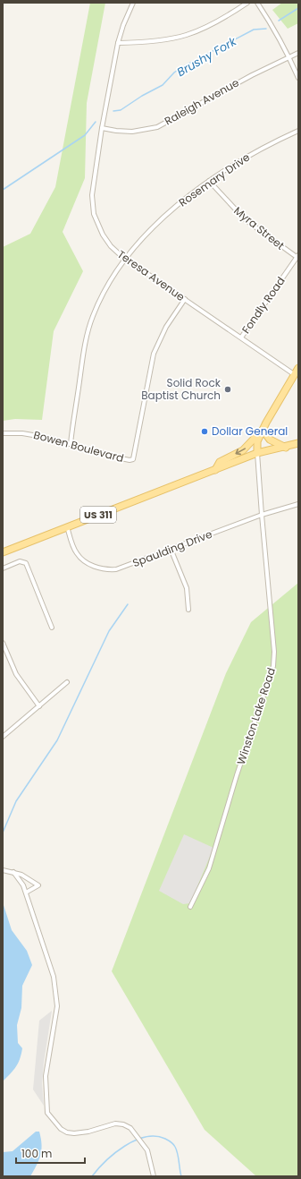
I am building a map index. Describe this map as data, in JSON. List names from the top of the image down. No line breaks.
{"streets":{"main road":["US 311"],"street":["Raleigh Avenue","Rosemary Drive","Myra Street","Teresa Avenue","Fondly Road","Bowen Boulevard","Spaulding Drive","Winston Lake Road"]},"crossings":[["Raleigh Avenue","Teresa Avenue"],["Rosemary Drive","Myra Street"],["Rosemary Drive","Teresa Avenue"],["Rosemary Drive","Bowen Boulevard"],["Myra Street","Fondly Road"],["Teresa Avenue","Fondly Road"],["Teresa Avenue","Bowen Boulevard"],["US 311","Spaulding Drive"],["US 311","Winston Lake Road"],["Spaulding Drive","Winston Lake Road"]],"water":["Brushy Fork"],"places":["Solid Rock Baptist Church","Dollar General"],"scale_bar":"100 m"}
